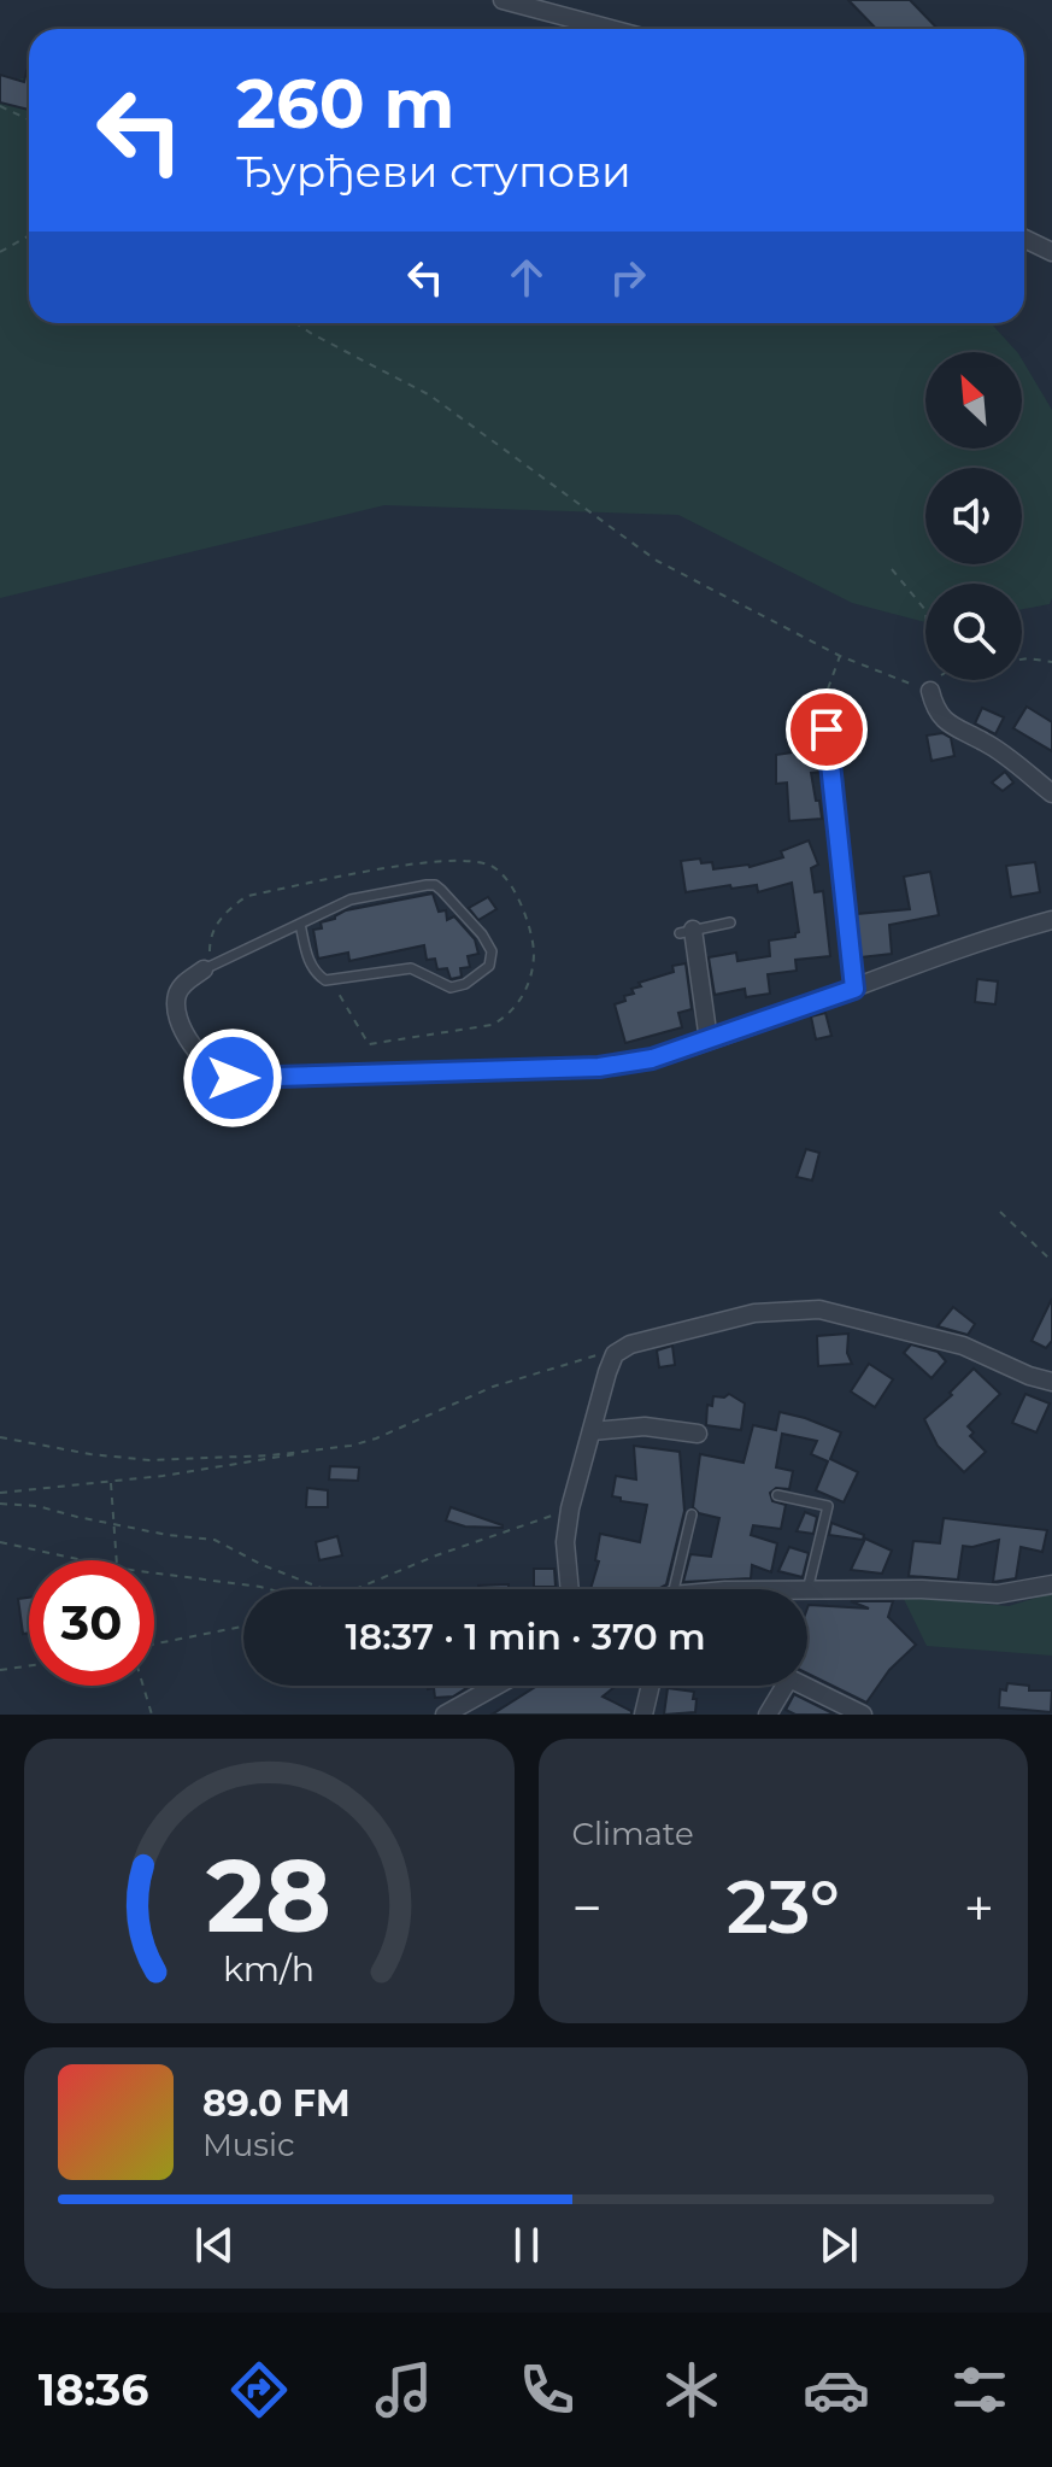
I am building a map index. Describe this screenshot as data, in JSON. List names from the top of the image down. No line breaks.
{"north":"top left","page":{"turn":["260 m","Ђурђеви ступови"],"limit":"30","trip":"18:37 · 1 min · 370 m","tile":"Climate","heat":["−","23°","+"],"song":["89.0 FM","Music"],"tabs":"18:36","gauge":["28","km/h"]}}
